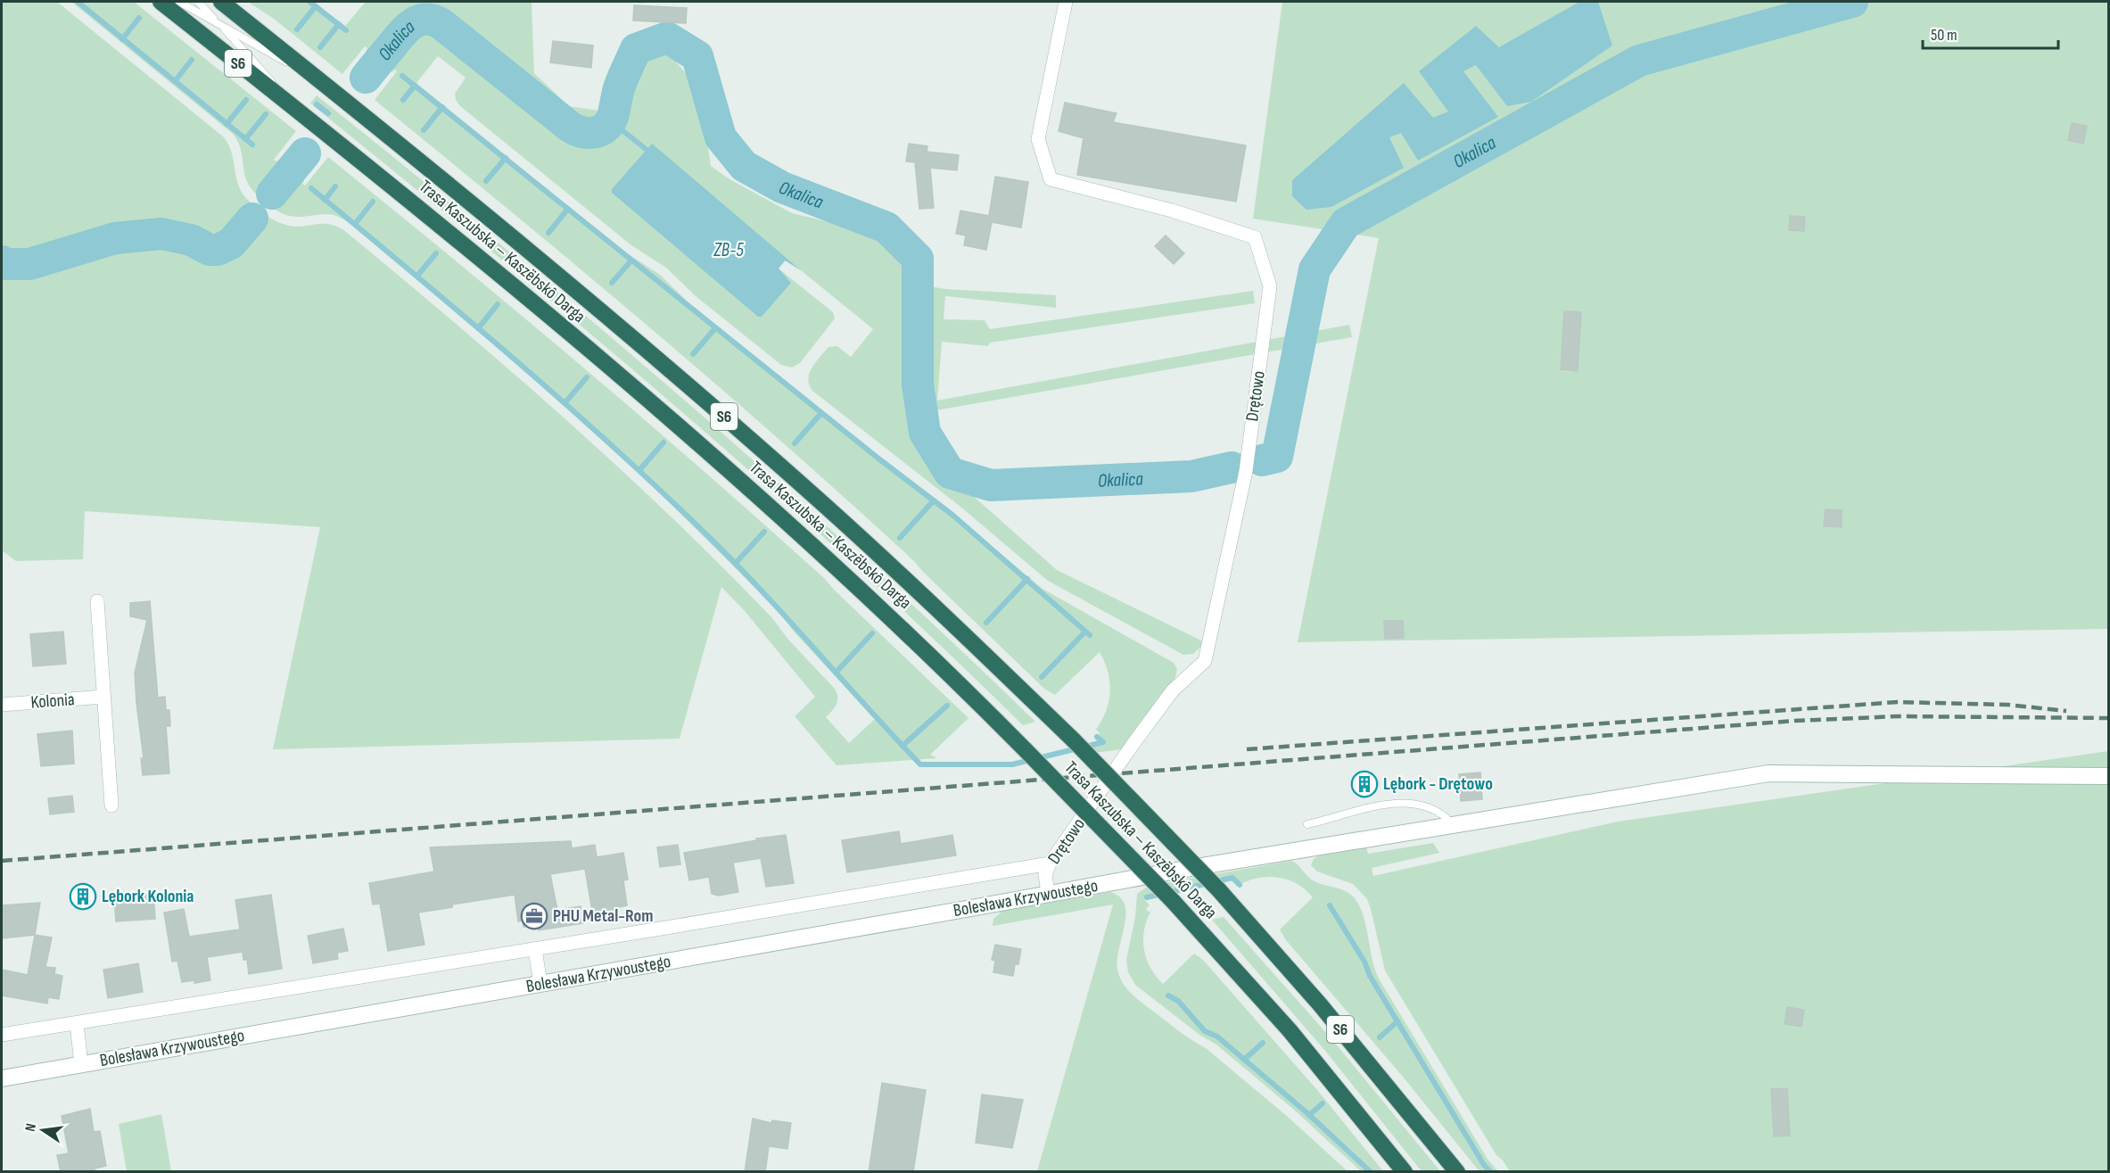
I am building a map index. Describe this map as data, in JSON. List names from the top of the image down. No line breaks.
{"streets":{"highway":["S6","Trasa Kaszubska – Kaszëbskô Darga"],"main road":["Bolesława Krzywoustego"],"street":["Drętowo","Kolonia"]},"crossings":[["Drętowo","Bolesława Krzywoustego"]],"water":["Okalica","ZB-5"],"places":{"building":["Lębork - Drętowo","Lębork Kolonia"],"office":["PHU Metal-Rom"]},"scale_bar":"50 m","north":"left"}
